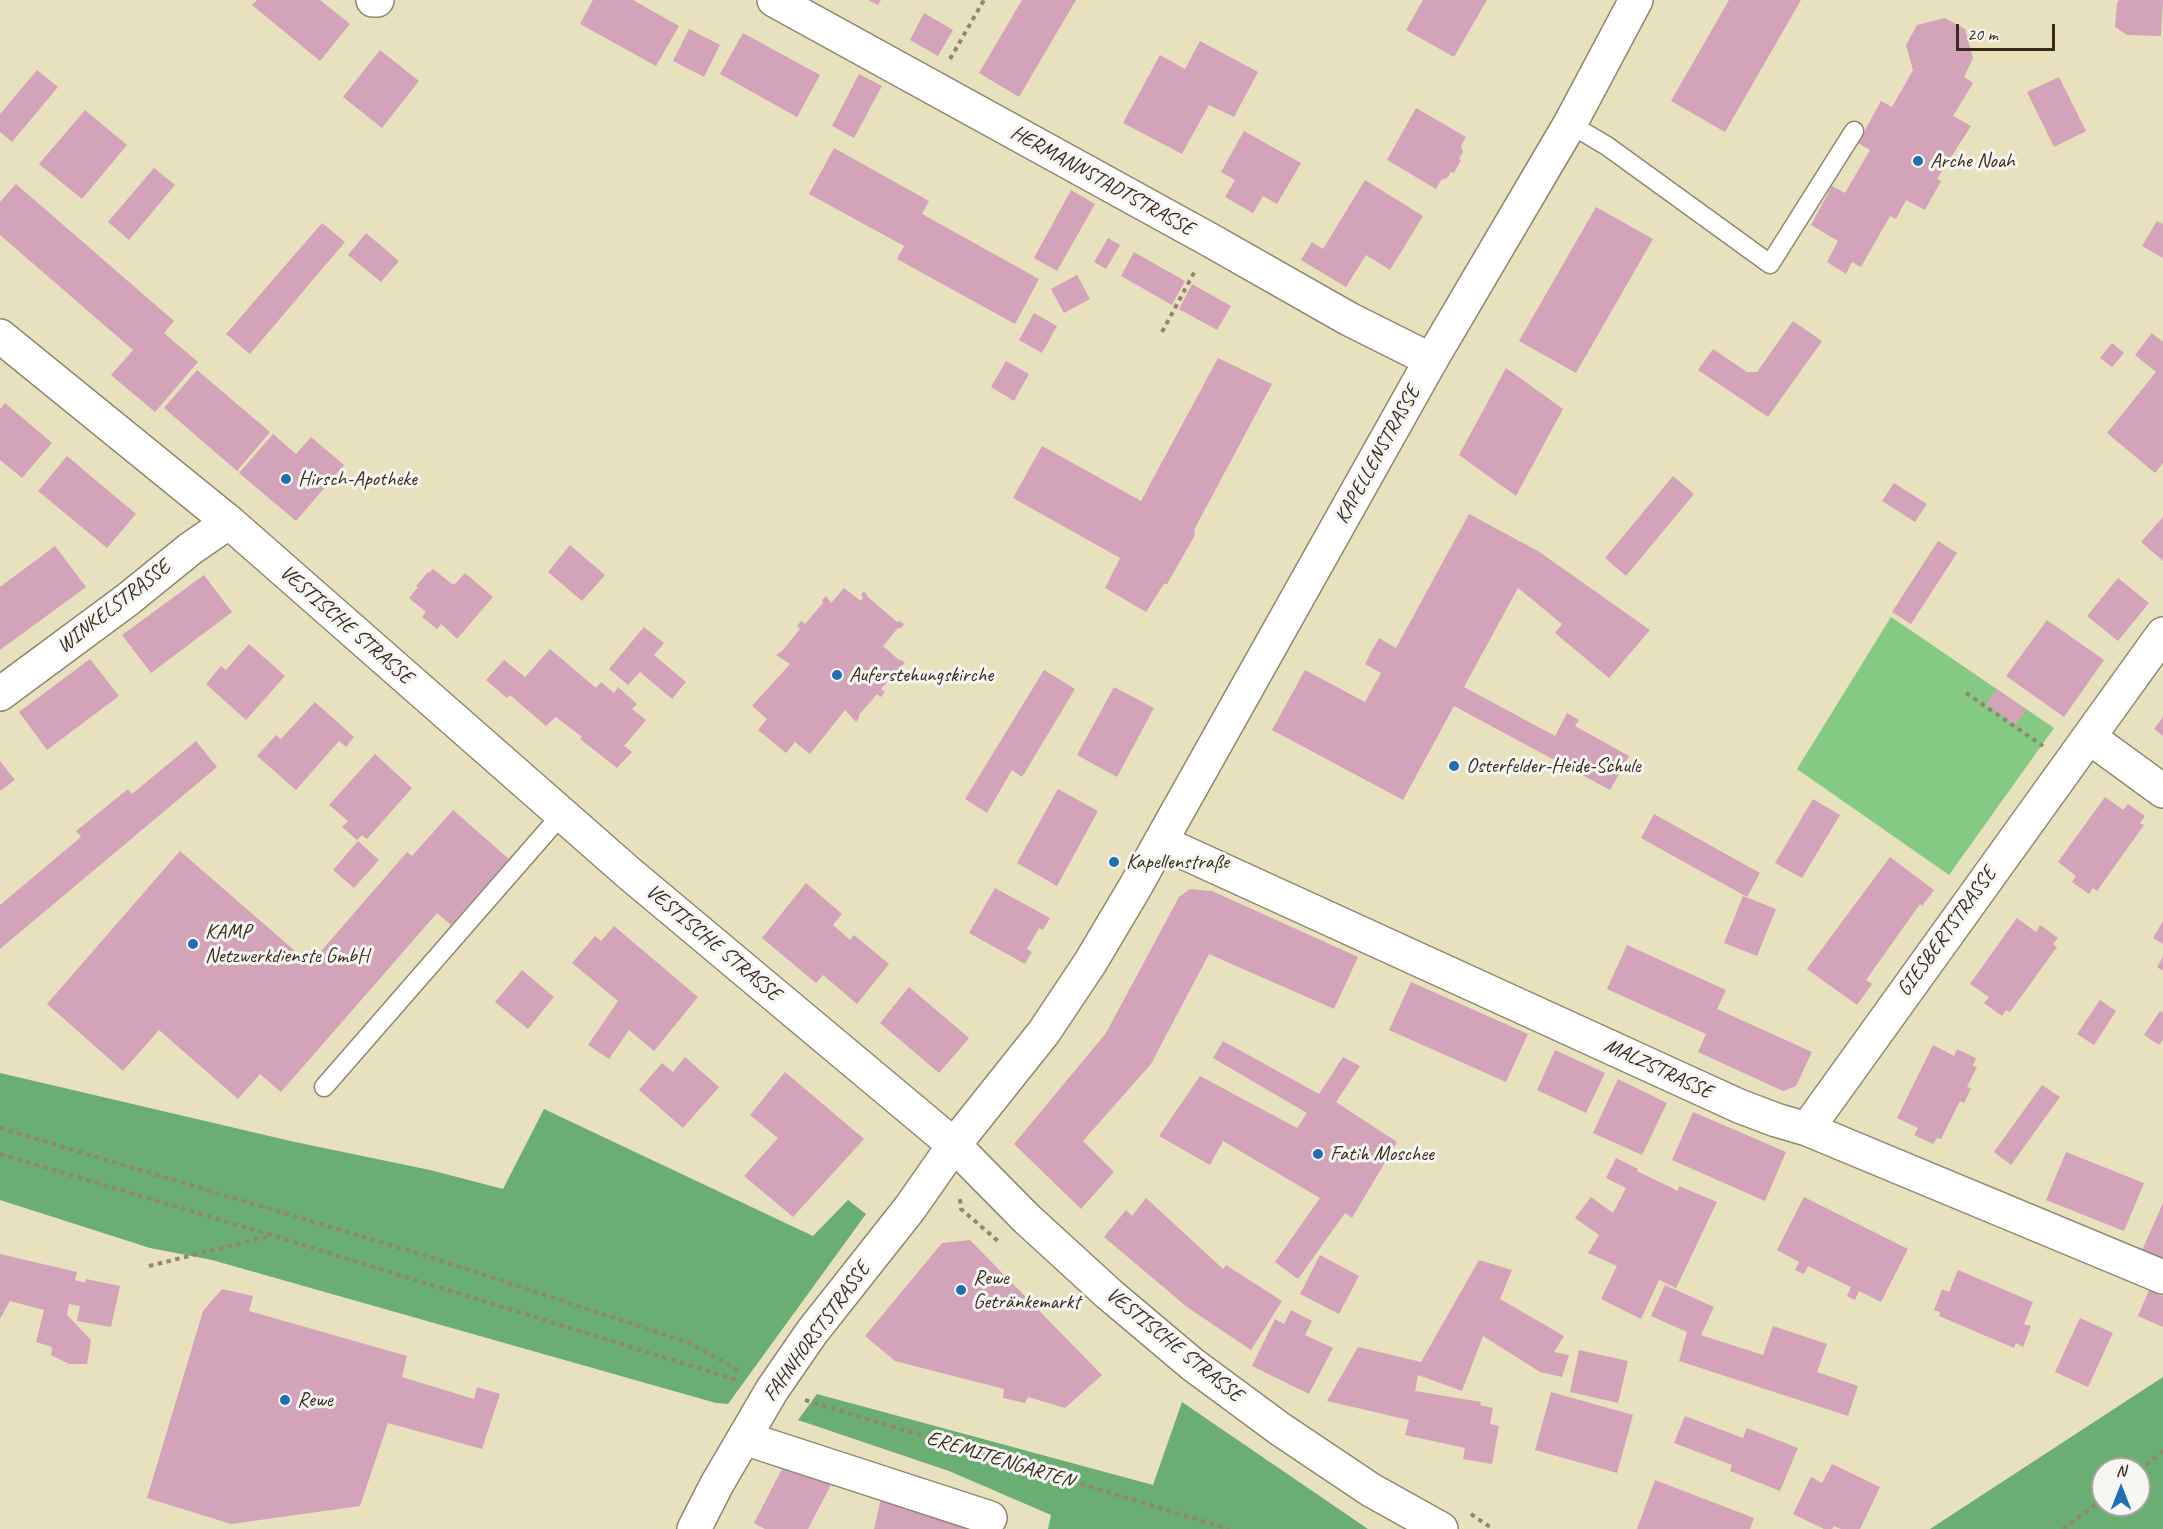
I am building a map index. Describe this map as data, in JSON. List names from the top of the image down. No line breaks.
{"streets":{"street":["HERMANNSTADTSTRASSE","KAPELLENSTRASSE","WINKELSTRASSE","VESTISCHE STRASSE","GIESBERTSTRASSE","MALZSTRASSE","FAHNHORSTSTRASSE"],"path":["EREMITENGARTEN"]},"crossings":[["HERMANNSTADTSTRASSE","KAPELLENSTRASSE"],["KAPELLENSTRASSE","VESTISCHE STRASSE"],["KAPELLENSTRASSE","MALZSTRASSE"],["KAPELLENSTRASSE","FAHNHORSTSTRASSE"],["WINKELSTRASSE","VESTISCHE STRASSE"],["VESTISCHE STRASSE","FAHNHORSTSTRASSE"],["GIESBERTSTRASSE","MALZSTRASSE"],["FAHNHORSTSTRASSE","EREMITENGARTEN"]],"places":["Arche Noah","Hirsch-Apotheke","Auferstehungskirche","Osterfelder-Heide-Schule","Kapellenstraße","KAMP Netzwerkdienste GmbH","Fatih Moschee","Rewe Getränkemarkt","Rewe"],"scale_bar":"20 m","north":"top"}
